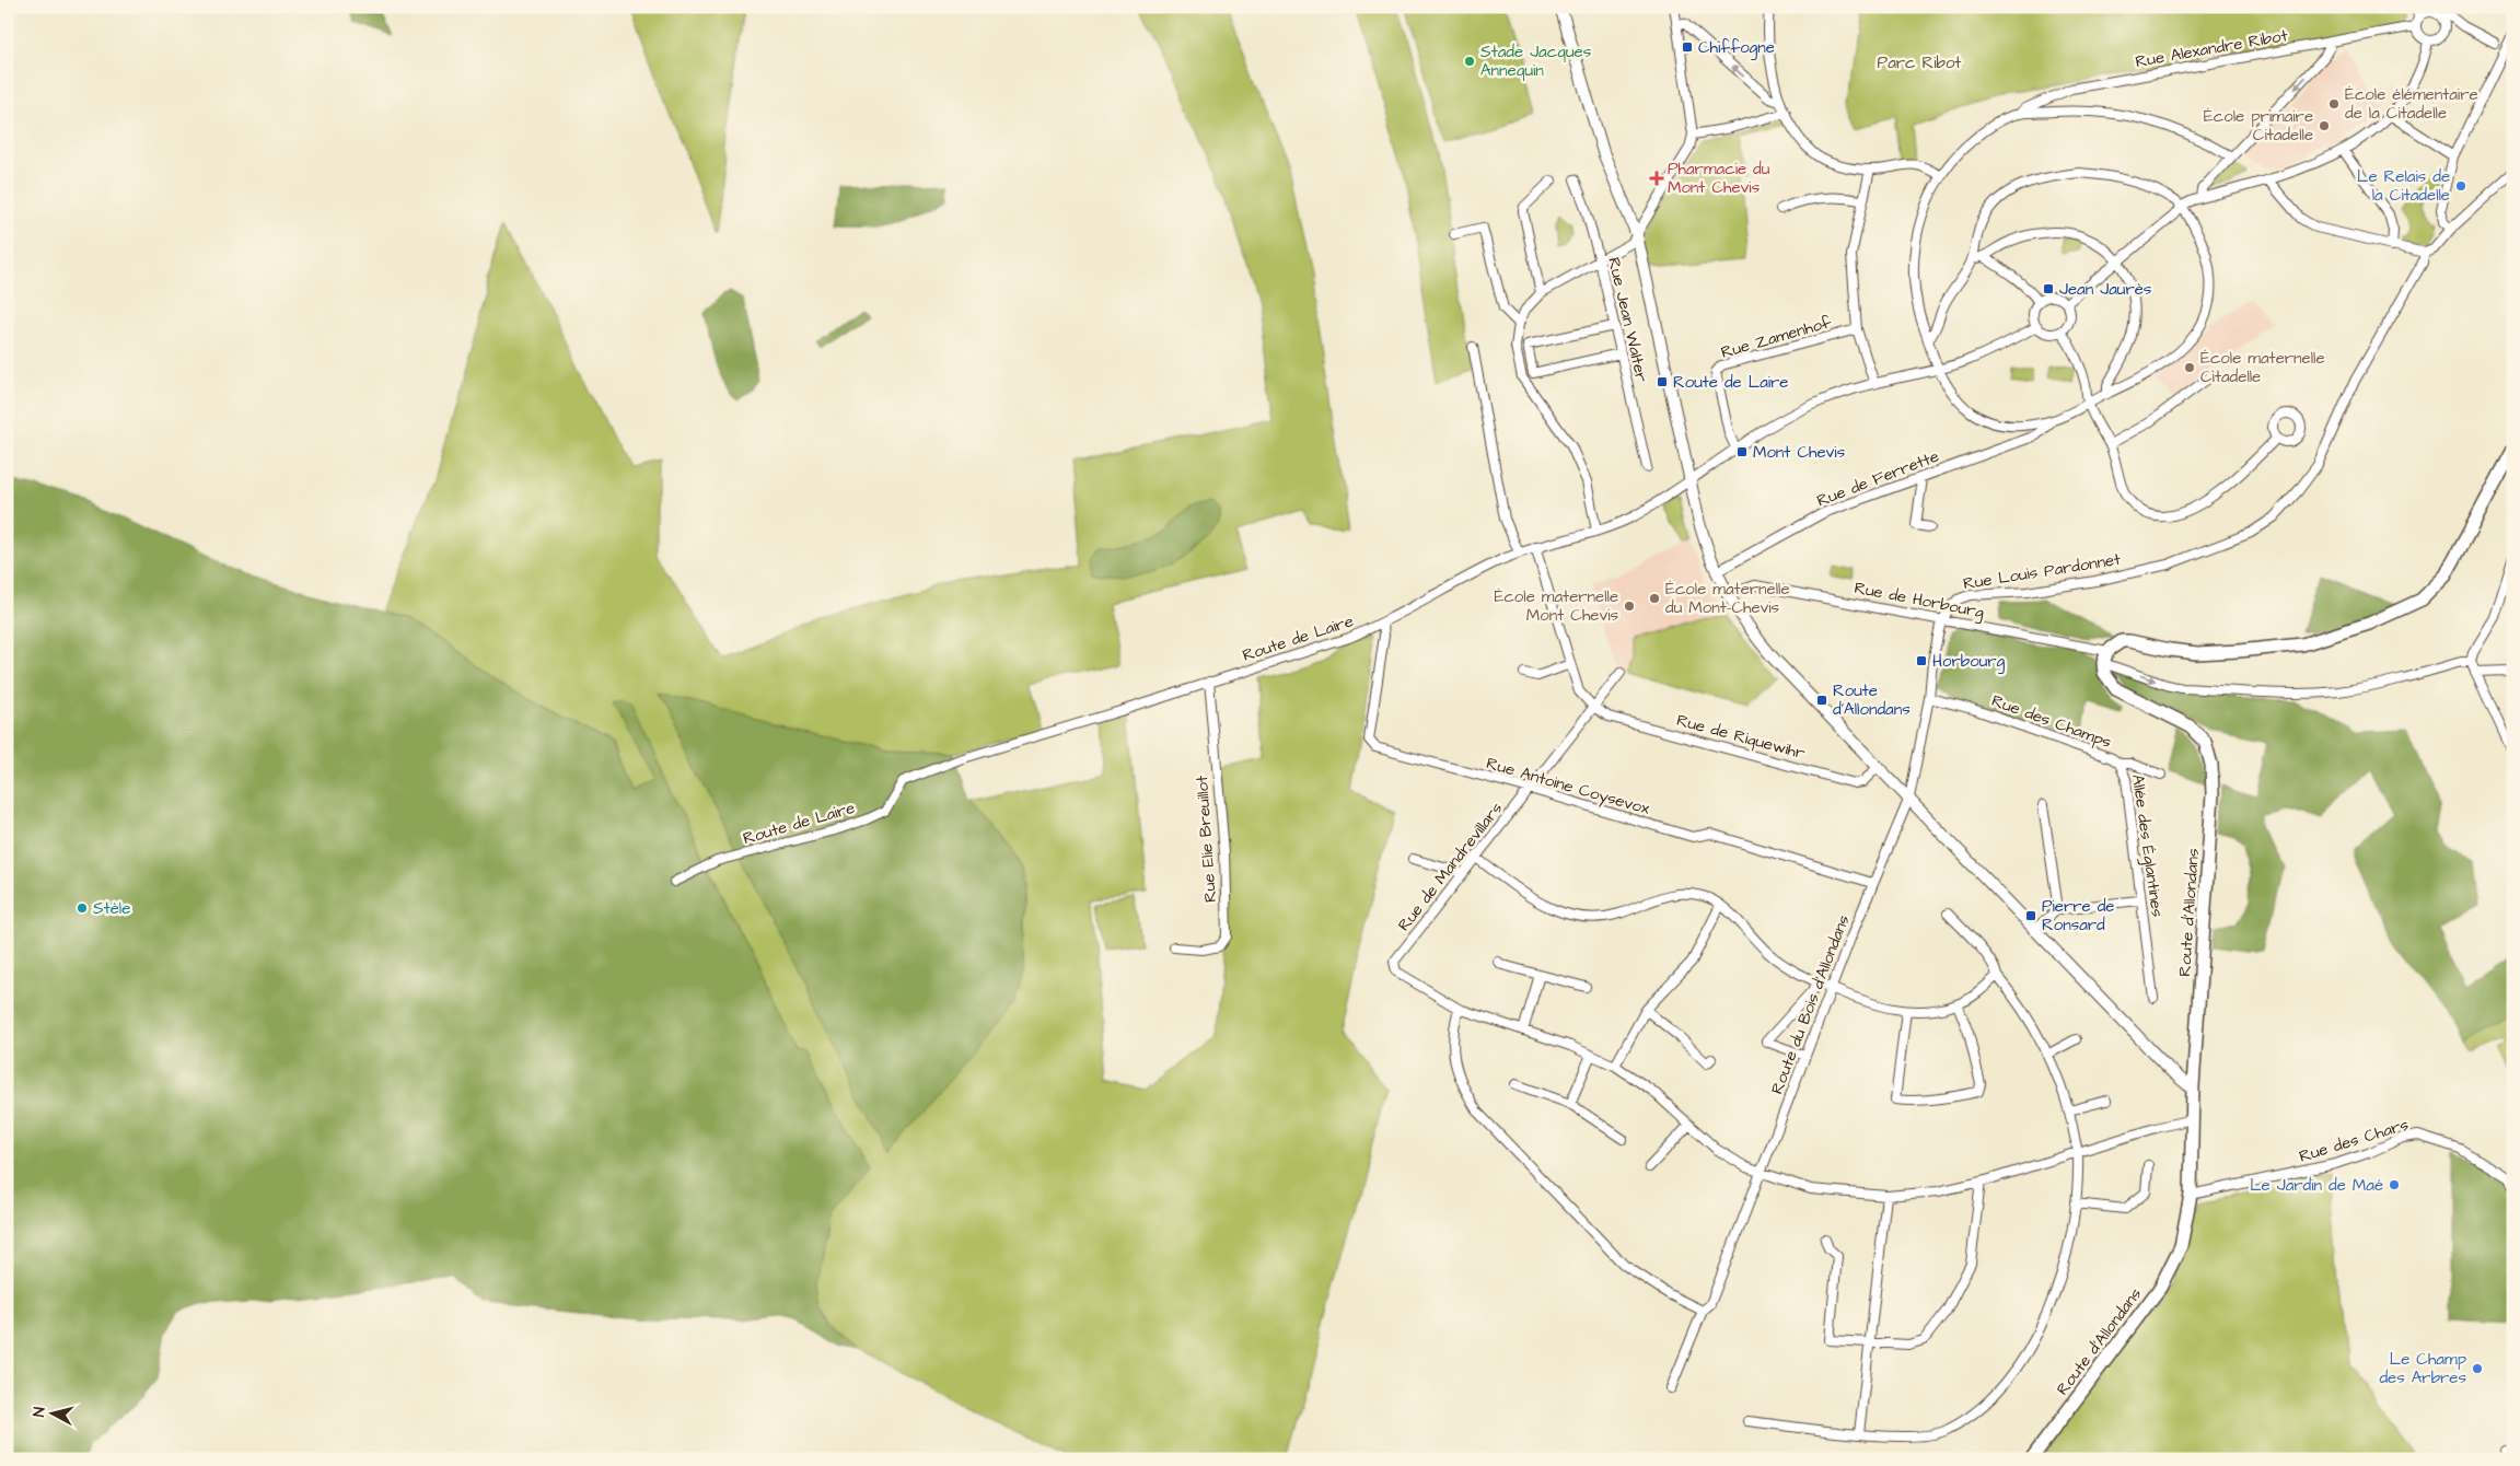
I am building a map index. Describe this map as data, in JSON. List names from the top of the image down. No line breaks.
{"streets":{"main road":["Route d'Allondans"],"street":["Rue Alexandre Ribot","Rue Jean Walter","Rue Zamenhof","Rue de Ferrette","Rue Louis Pardonnet","Rue de Horbourg","Route de Laire","Rue des Champs","Rue de Riquewihr","Rue Antoine Coysevox","Rue Elie Breuillot","Allée des Églantines","Rue de Mandrevillars","Route du Bois d'Allondans","Rue des Chars"]},"crossings":[["Rue Alexandre Ribot","Rue de Ferrette"],["Rue Alexandre Ribot","Route de Laire"],["Rue Zamenhof","Route de Laire"],["Rue Louis Pardonnet","Rue de Horbourg"],["Rue Louis Pardonnet","Route du Bois d'Allondans"],["Rue de Horbourg","Route d'Allondans"],["Rue de Horbourg","Route du Bois d'Allondans"],["Route de Laire","Rue de Riquewihr"],["Route de Laire","Rue Antoine Coysevox"],["Route de Laire","Rue Elie Breuillot"],["Rue des Champs","Allée des Églantines"],["Rue des Champs","Route du Bois d'Allondans"],["Rue Antoine Coysevox","Rue de Mandrevillars"],["Rue Antoine Coysevox","Route du Bois d'Allondans"],["Route d'Allondans","Rue des Chars"]],"one_way":["Rue de Horbourg"],"parks":["Parc Ribot"],"places":{"transit":["Chiffogne","Jean Jaurès","Route de Laire","Mont Chevis","Horbourg","Route d'Allondans","Pierre de Ronsard"],"other":["Stade Jacques Annequin","École élémentaire de la Citadelle","École primaire Citadelle","Le Relais de la Citadelle","École maternelle Citadelle","École maternelle du Mont-Chevis","École maternelle Mont Chevis","Stèle","Le Jardin de Maé","Le Champ des Arbres"],"health":["Pharmacie du Mont Chevis"]},"north":"left"}
